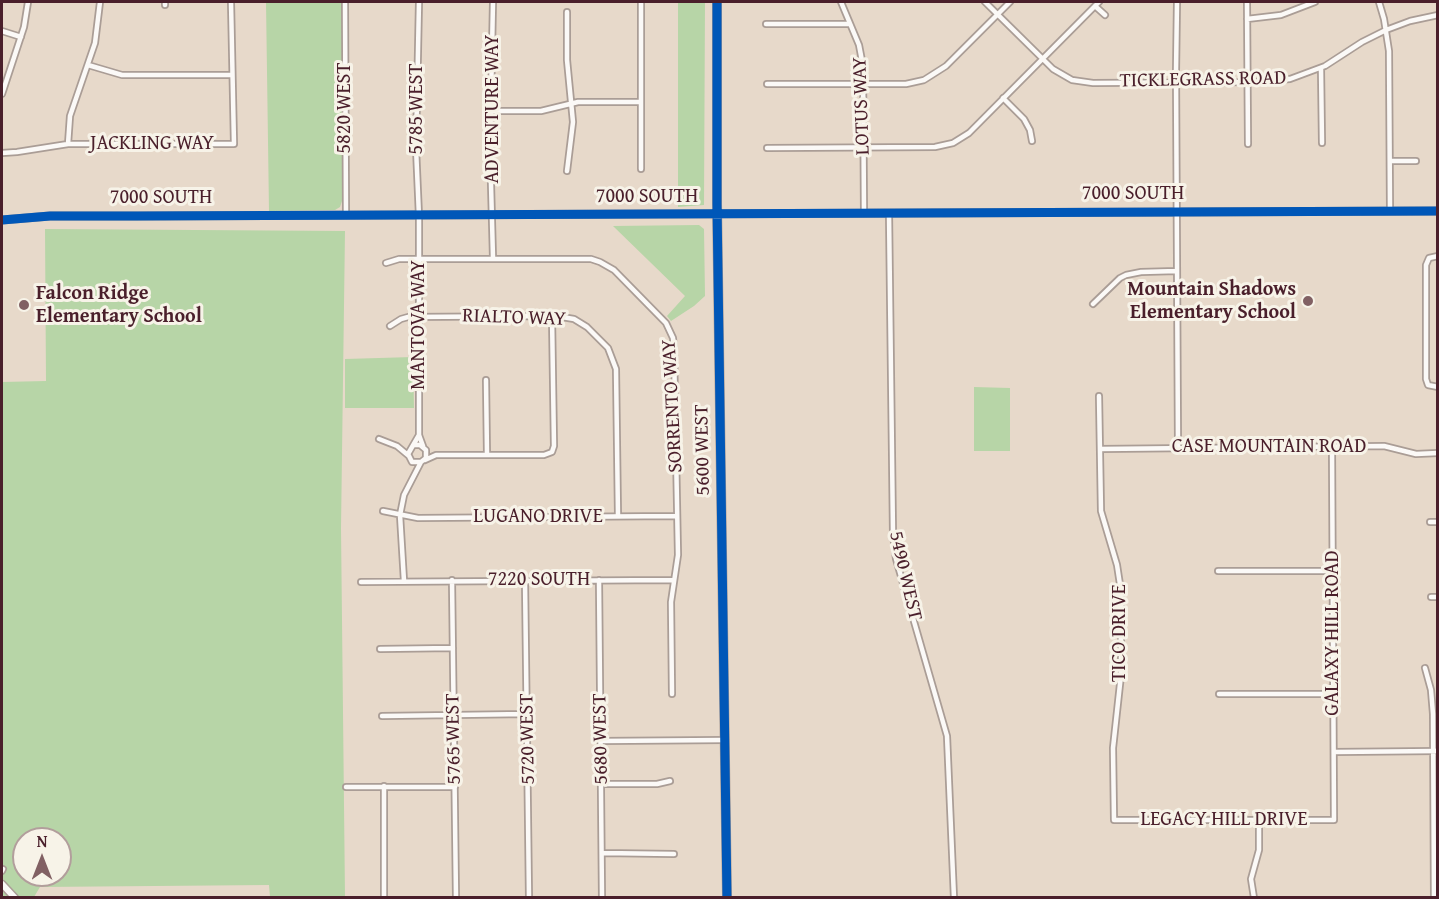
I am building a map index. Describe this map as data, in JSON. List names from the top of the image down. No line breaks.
{"streets":{"main road":["5600 WEST"],"street":["TICKLEGRASS ROAD","LOTUS WAY","5820 WEST","5785 WEST","ADVENTURE WAY","JACKLING WAY","7000 SOUTH","RIALTO WAY","MANTOVA WAY","SORRENTO WAY","CASE MOUNTAIN ROAD","LUGANO DRIVE","5490 WEST","7220 SOUTH","TICO DRIVE","GALAXY HILL ROAD","5765 WEST","5720 WEST","5680 WEST","LEGACY HILL DRIVE"]},"crossings":[["LOTUS WAY","7000 SOUTH"],["5820 WEST","7000 SOUTH"],["5785 WEST","7000 SOUTH"],["5785 WEST","MANTOVA WAY"],["ADVENTURE WAY","7000 SOUTH"],["ADVENTURE WAY","SORRENTO WAY"],["7000 SOUTH","MANTOVA WAY"],["7000 SOUTH","5600 WEST"],["7000 SOUTH","5490 WEST"],["RIALTO WAY","MANTOVA WAY"],["RIALTO WAY","LUGANO DRIVE"],["MANTOVA WAY","SORRENTO WAY"],["SORRENTO WAY","LUGANO DRIVE"],["SORRENTO WAY","7220 SOUTH"],["CASE MOUNTAIN ROAD","TICO DRIVE"],["CASE MOUNTAIN ROAD","GALAXY HILL ROAD"],["7220 SOUTH","5765 WEST"],["7220 SOUTH","5720 WEST"],["7220 SOUTH","5680 WEST"],["TICO DRIVE","LEGACY HILL DRIVE"],["GALAXY HILL ROAD","LEGACY HILL DRIVE"]],"places":["Mountain Shadows Elementary School","Falcon Ridge Elementary School"],"north":"top"}
